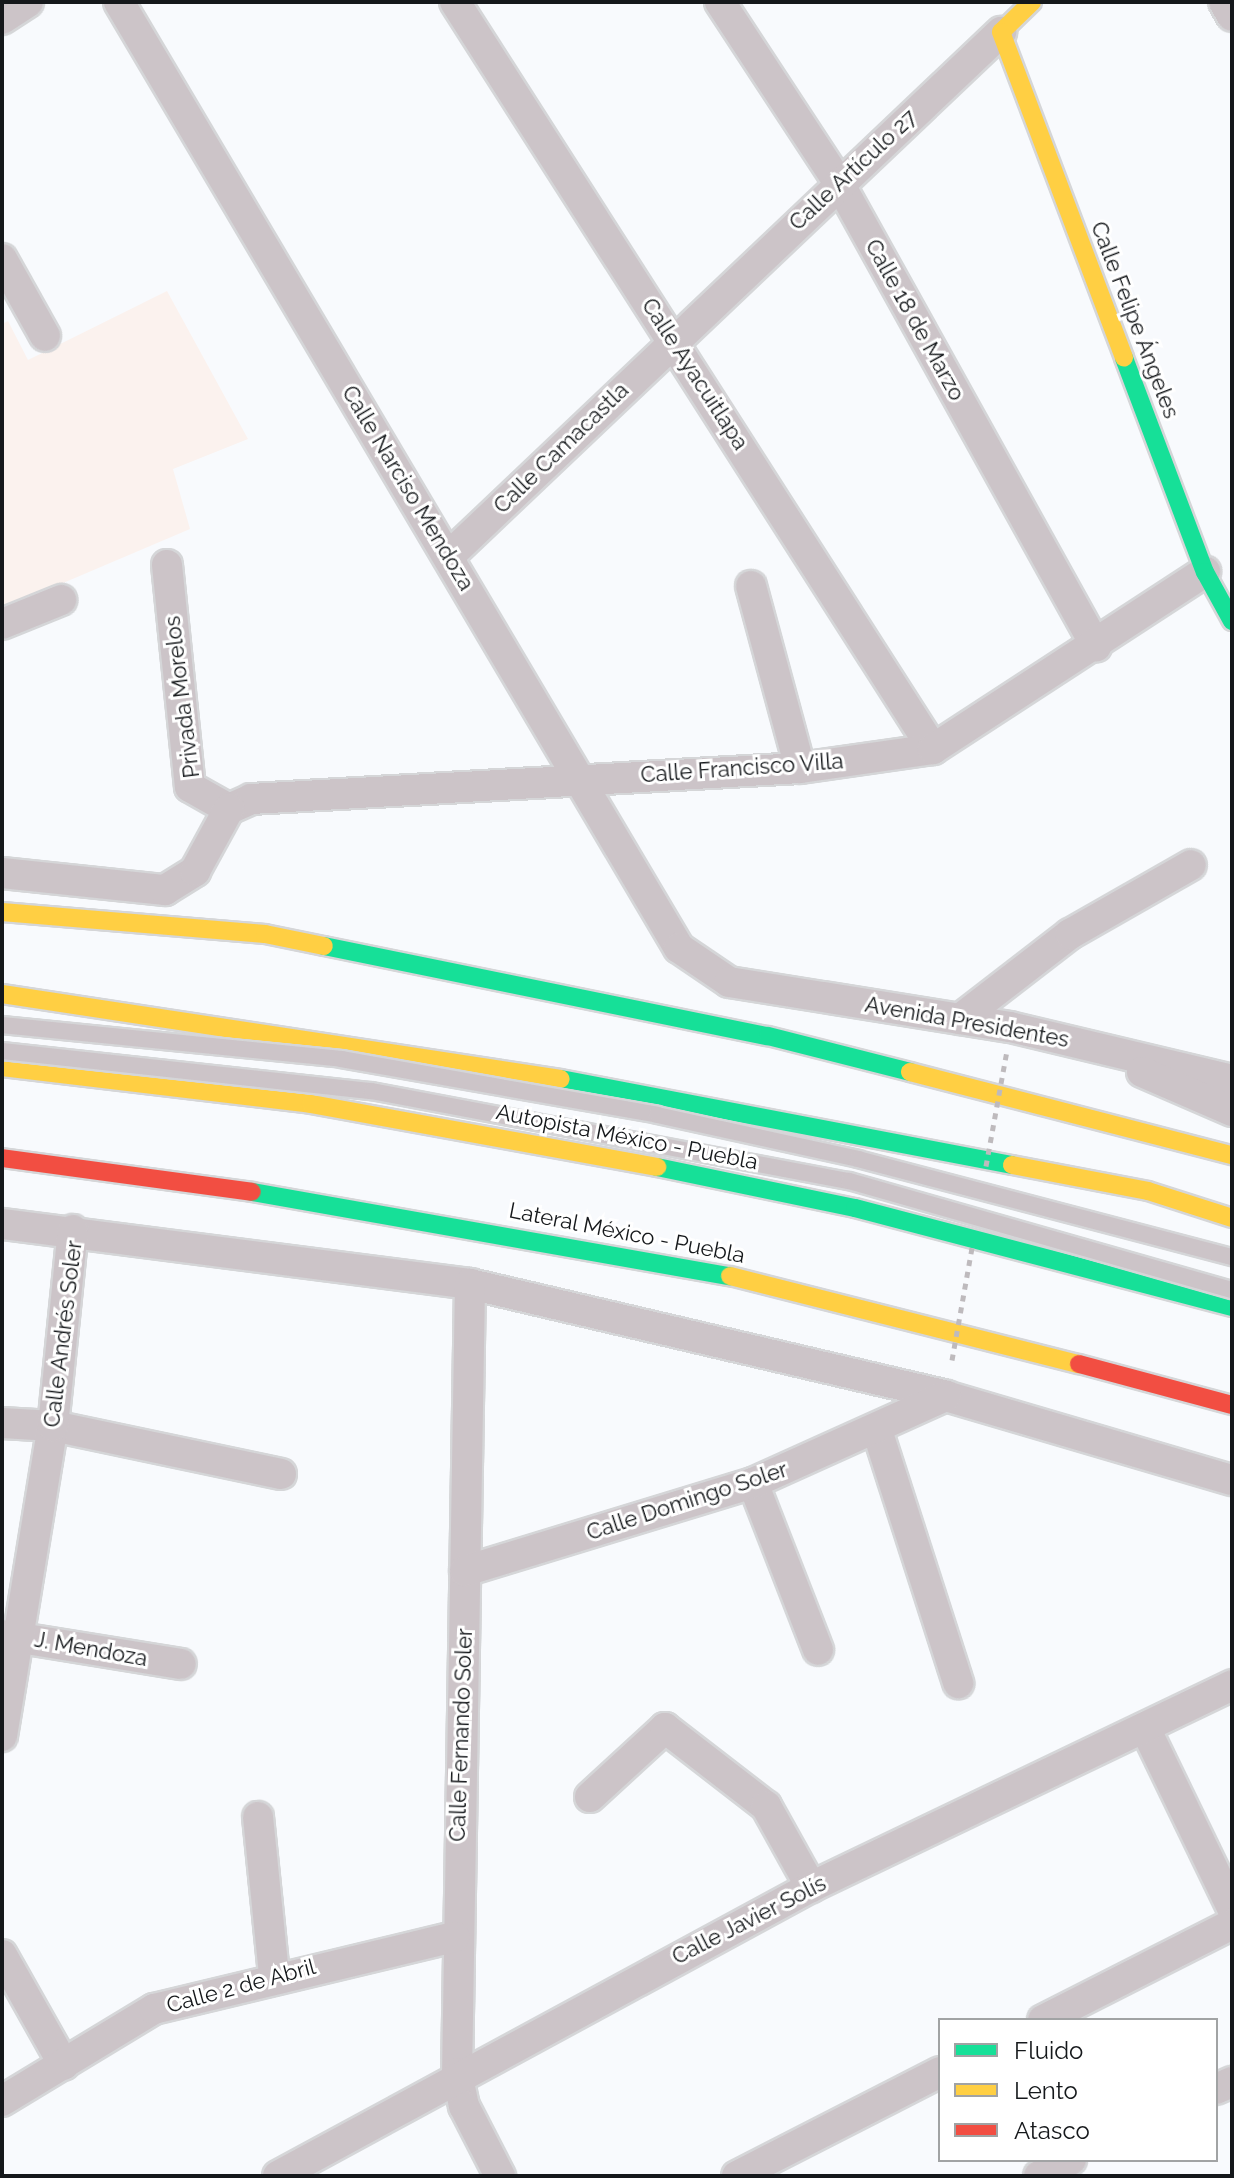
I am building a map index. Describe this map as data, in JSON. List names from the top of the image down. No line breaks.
{"streets":{"main road":["Calle Artículo 27","Calle Felipe Ángeles","Autopista México - Puebla","Lateral México - Puebla"],"street":["Calle 18 de Marzo","Calle Ayacuitlapa","Calle Camacastla","Calle Narciso Mendoza","Privada Morelos","Calle Francisco Villa","Avenida Presidentes","Calle Andrés Soler","Calle Domingo Soler","J. Mendoza","Calle Fernando Soler","Calle Javier Solís","Calle 2 de Abril"]},"crossings":[["Calle Artículo 27","Calle 18 de Marzo"],["Calle Artículo 27","Calle Felipe Ángeles"],["Calle Artículo 27","Calle Ayacuitlapa"],["Calle Artículo 27","Calle Camacastla"],["Calle 18 de Marzo","Calle Francisco Villa"],["Calle Felipe Ángeles","Calle Francisco Villa"],["Calle Ayacuitlapa","Calle Camacastla"],["Calle Ayacuitlapa","Calle Francisco Villa"],["Calle Camacastla","Calle Narciso Mendoza"],["Calle Narciso Mendoza","Calle Francisco Villa"],["Calle Narciso Mendoza","Avenida Presidentes"],["Privada Morelos","Calle Francisco Villa"],["Calle Andrés Soler","Calle Domingo Soler"],["Calle Andrés Soler","J. Mendoza"],["Calle Andrés Soler","Calle Fernando Soler"],["Calle Domingo Soler","Calle Fernando Soler"],["Calle Fernando Soler","Calle Javier Solís"],["Calle Fernando Soler","Calle 2 de Abril"]],"legend":["Fluido","Lento","Atasco"]}
